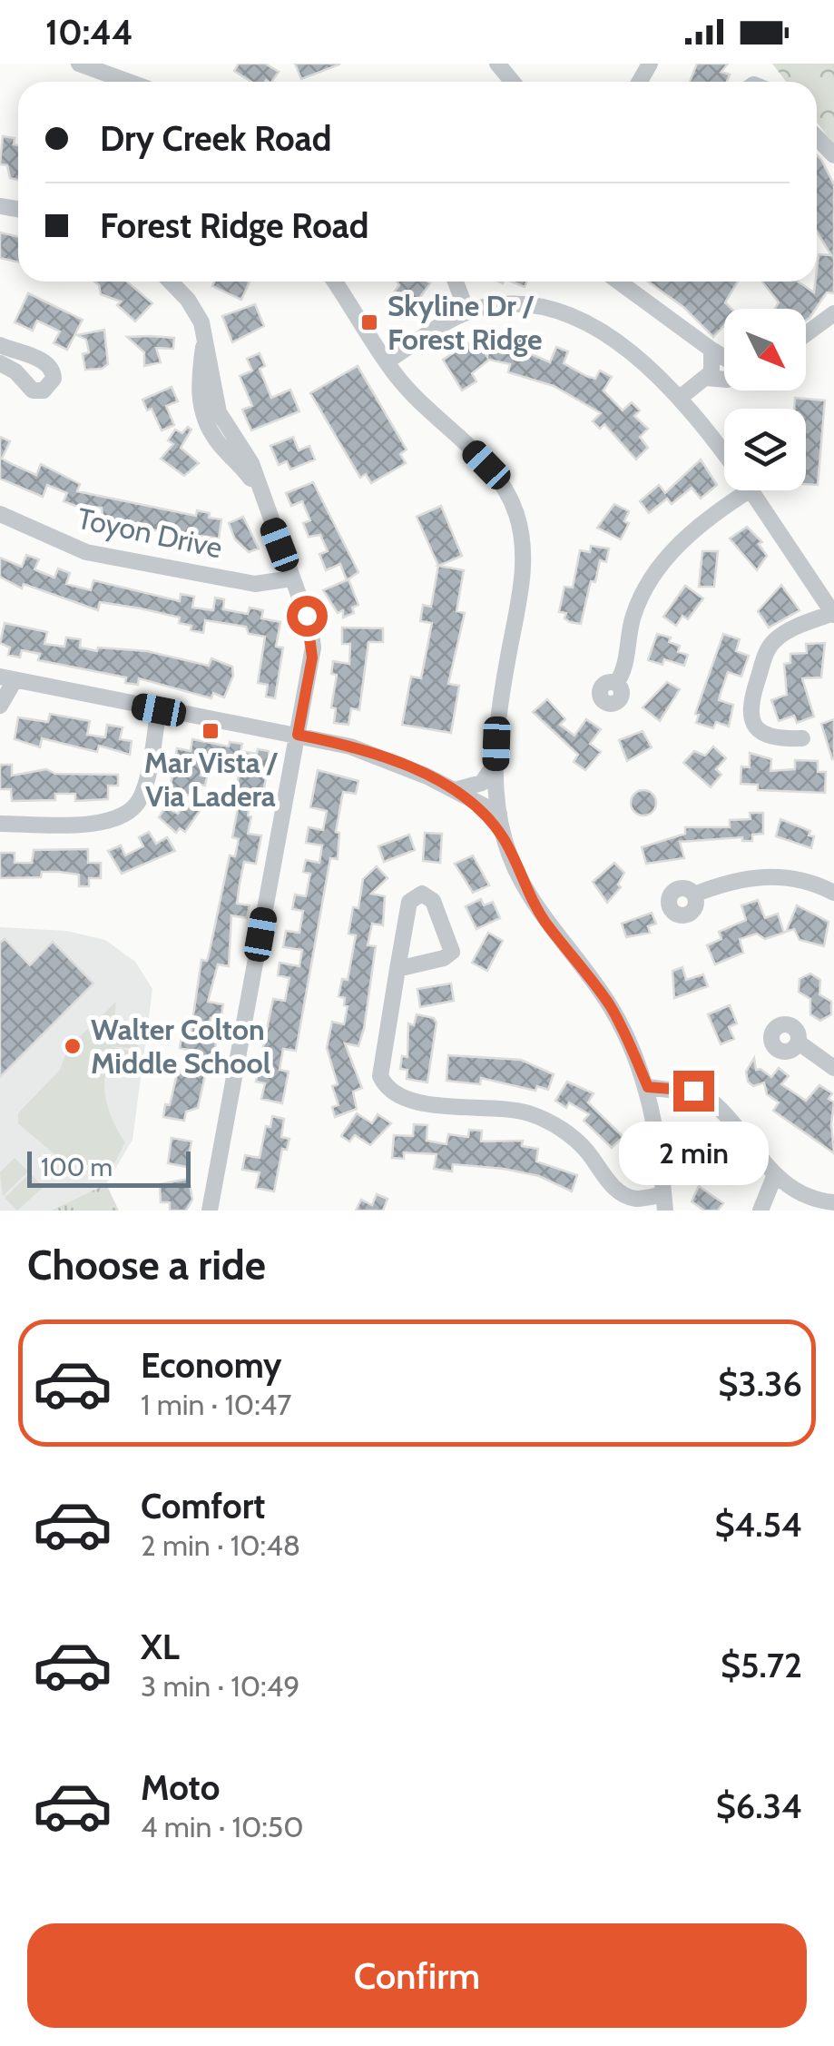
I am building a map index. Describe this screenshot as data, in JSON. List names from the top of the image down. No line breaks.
{"streets":{"street":["Toyon Drive"]},"places":{"transit":["Skyline Dr / Forest Ridge","Mar Vista / Via Ladera"],"other":["Walter Colton Middle School"]},"scale_bar":"100 m","north":"bottom right","page":{"status":"10:44","banner":["Dry Creek Road","Forest Ridge Road"],"bubble":"2 min","scale":"100 m","heading":"Choose a ride","list":[{"name":"Economy","note":"1 min · 10:47","value":"$3.36"},{"name":"Comfort","note":"2 min · 10:48","value":"$4.54"},{"name":"XL","note":"3 min · 10:49","value":"$5.72"},{"name":"Moto","note":"4 min · 10:50","value":"$6.34"}],"buttons":"Confirm"}}
